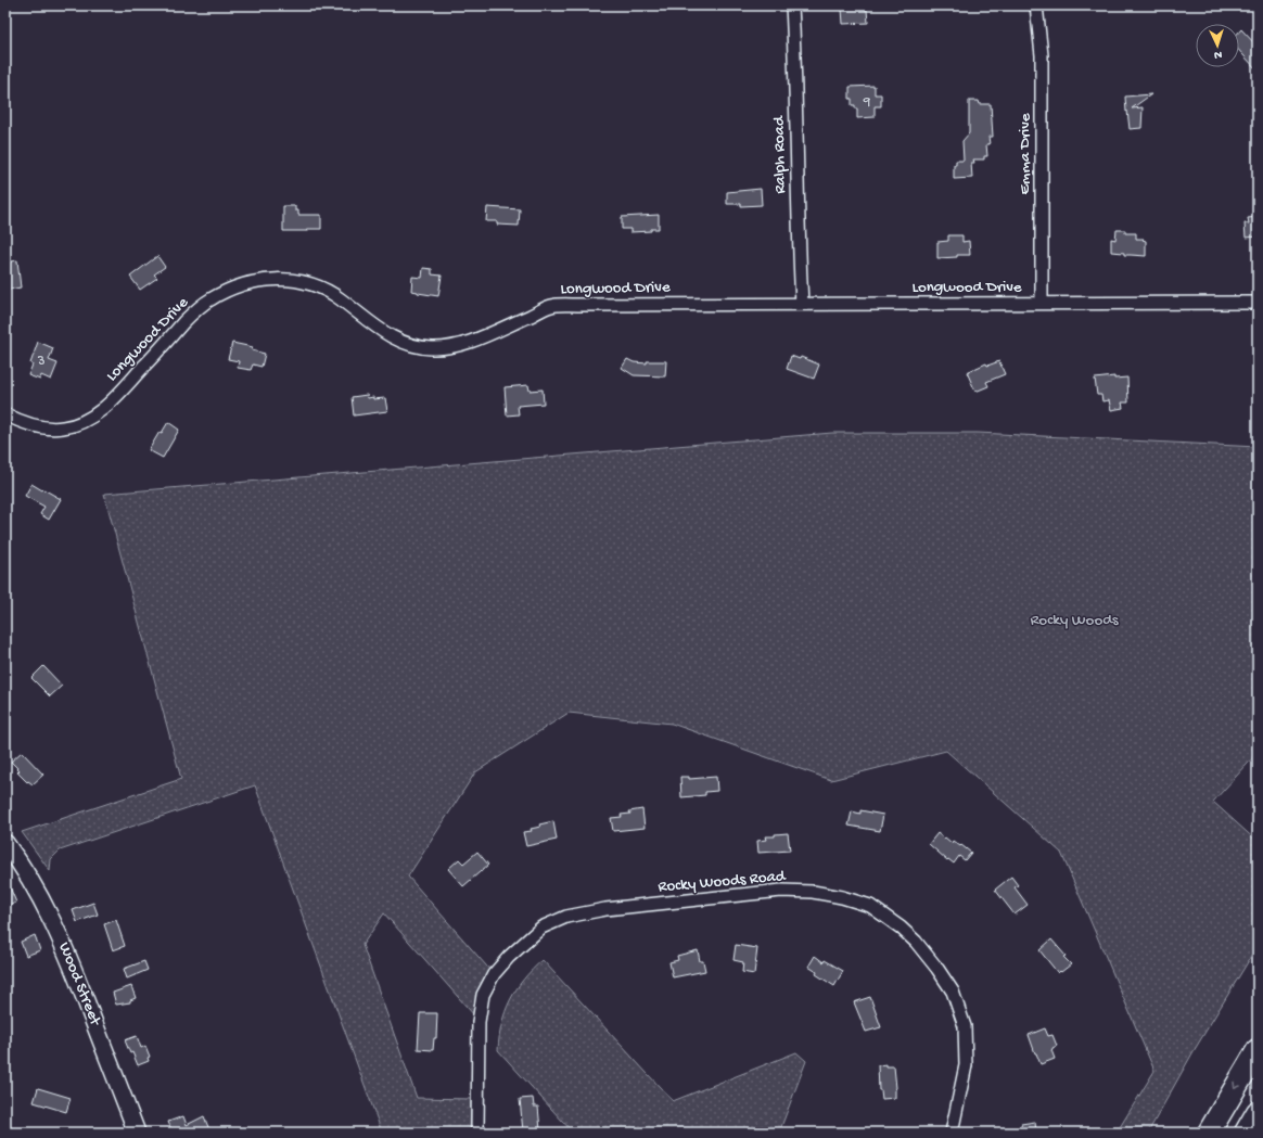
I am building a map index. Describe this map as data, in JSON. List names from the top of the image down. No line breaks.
{"streets":{"main road":["Wood Street"],"street":["Emma Drive","Ralph Road","Longwood Drive","Rocky Woods Road"]},"crossings":[["Emma Drive","Longwood Drive"],["Ralph Road","Longwood Drive"]],"parks":["Rocky Woods"],"house_numbers":["9","3"],"north":"bottom"}
